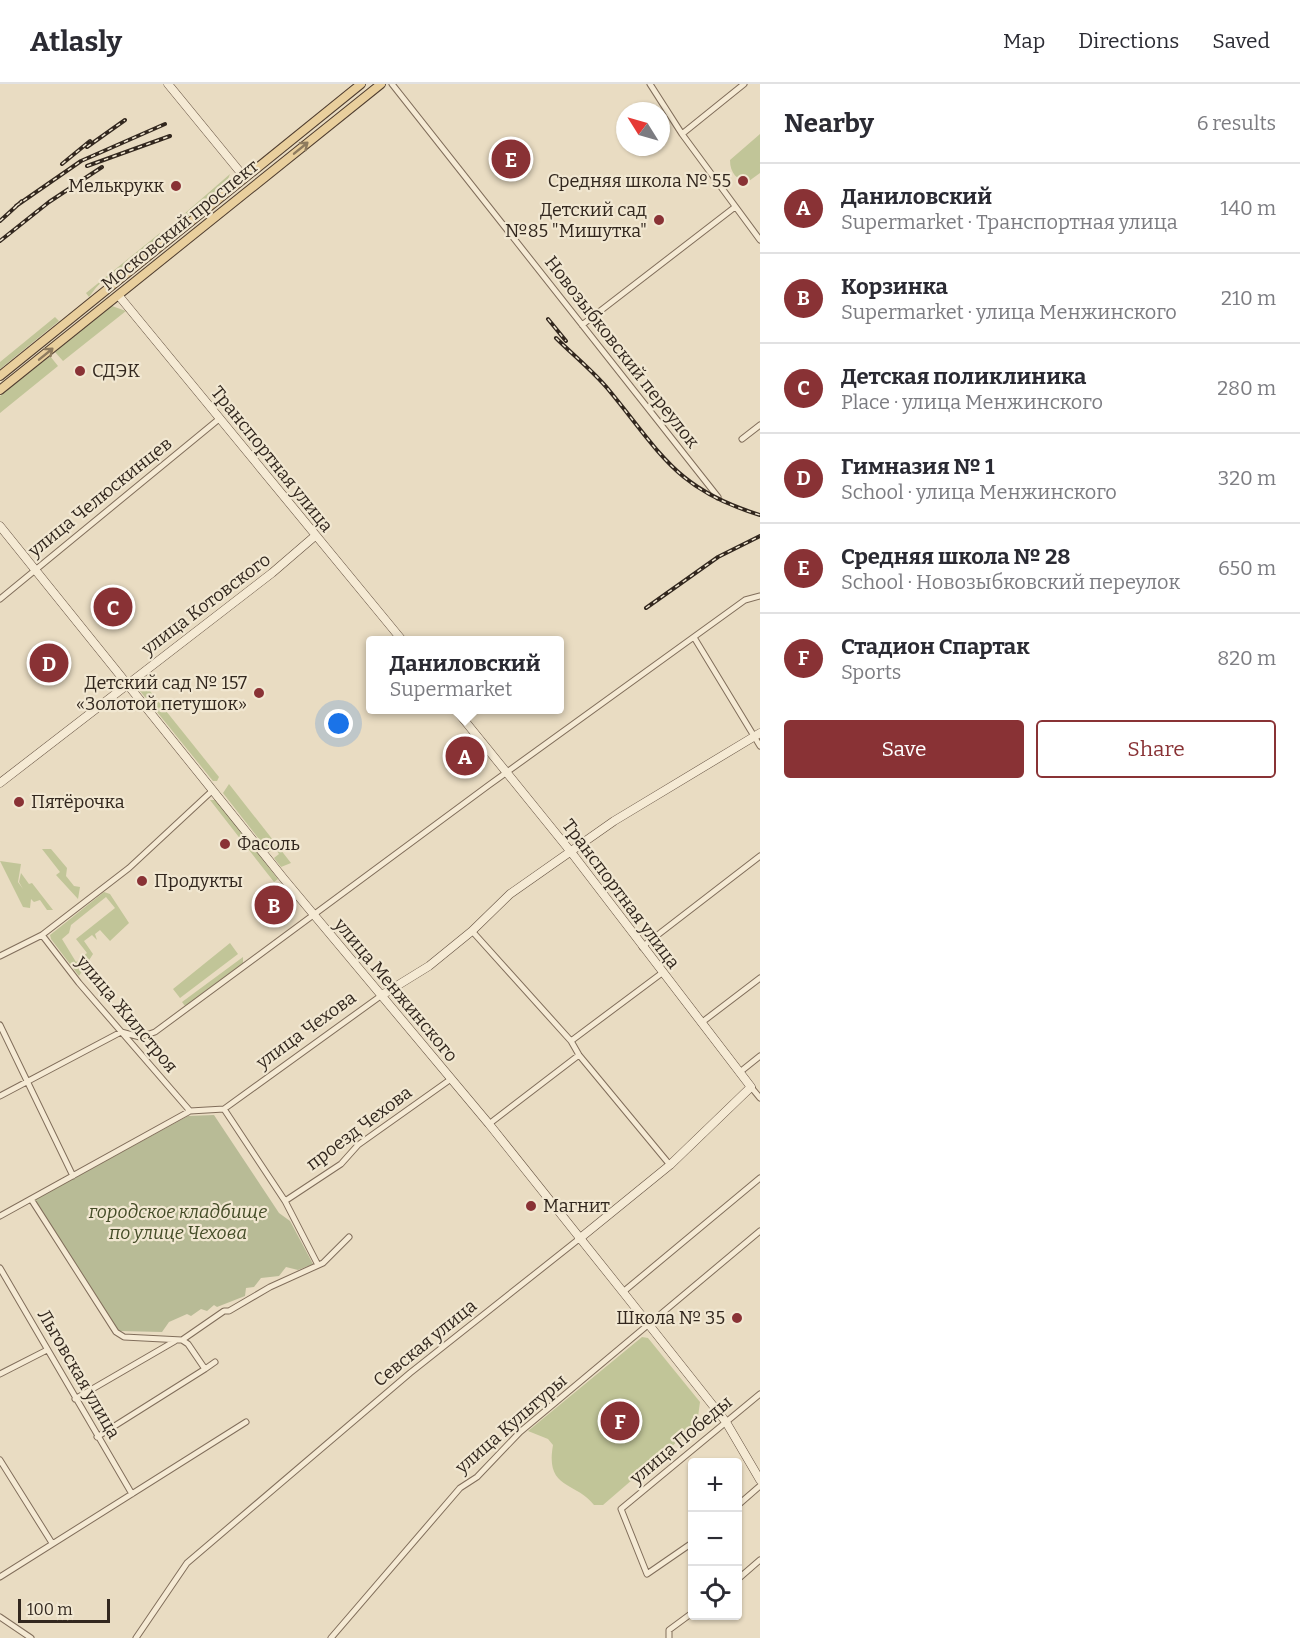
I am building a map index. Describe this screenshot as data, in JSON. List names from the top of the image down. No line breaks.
{"streets":{"main road":["Московский проспект"],"street":["Новозыбковский переулок","Транспортная улица","улица Челюскинцев","улица Котовского","улица Менжинского","улица Жилстроя","улица Чехова","проезд Чехова","Севская улица","Льговская улица","улица Культуры","улица Победы"]},"crossings":[["Московский проспект","Транспортная улица"],["Транспортная улица","улица Челюскинцев"],["Транспортная улица","улица Котовского"],["Транспортная улица","улица Чехова"],["Транспортная улица","Севская улица"],["улица Челюскинцев","улица Менжинского"],["улица Котовского","улица Менжинского"],["улица Менжинского","улица Чехова"],["улица Менжинского","проезд Чехова"],["улица Менжинского","Севская улица"],["улица Менжинского","улица Культуры"],["улица Менжинского","улица Победы"]],"parks":["городское кладбище по улице Чехова"],"places":["Средняя школа № 55","Мелькрукк","Детский сад №85 \"Мишутка\"","СДЭК","Детский сад № 157 «Золотой петушок»","Пятёрочка","Фасоль","Продукты","Магнит","Школа № 35"],"scale_bar":"100 m","north":"top left","page":{"header":"Atlasly","nav":["Map","Directions","Saved"],"heading":["Nearby","6 results"],"pins":["E","C","D","A","B","F"],"list":[{"mark":"A","name":"Даниловский","note":"Supermarket · Транспортная улица","value":"140 m"},{"mark":"B","name":"Корзинка","note":"Supermarket · улица Менжинского","value":"210 m"},{"mark":"C","name":"Детская поликлиника","note":"Place · улица Менжинского","value":"280 m"},{"mark":"D","name":"Гимназия № 1","note":"School · улица Менжинского","value":"320 m"},{"mark":"E","name":"Средняя школа № 28","note":"School · Новозыбковский переулок","value":"650 m"},{"mark":"F","name":"Стадион Спартак","note":"Sports","value":"820 m"}],"popup":["Даниловский","Supermarket"],"buttons":["Save","Share"],"map_buttons":["+","−"],"scale":"100 m"}}
